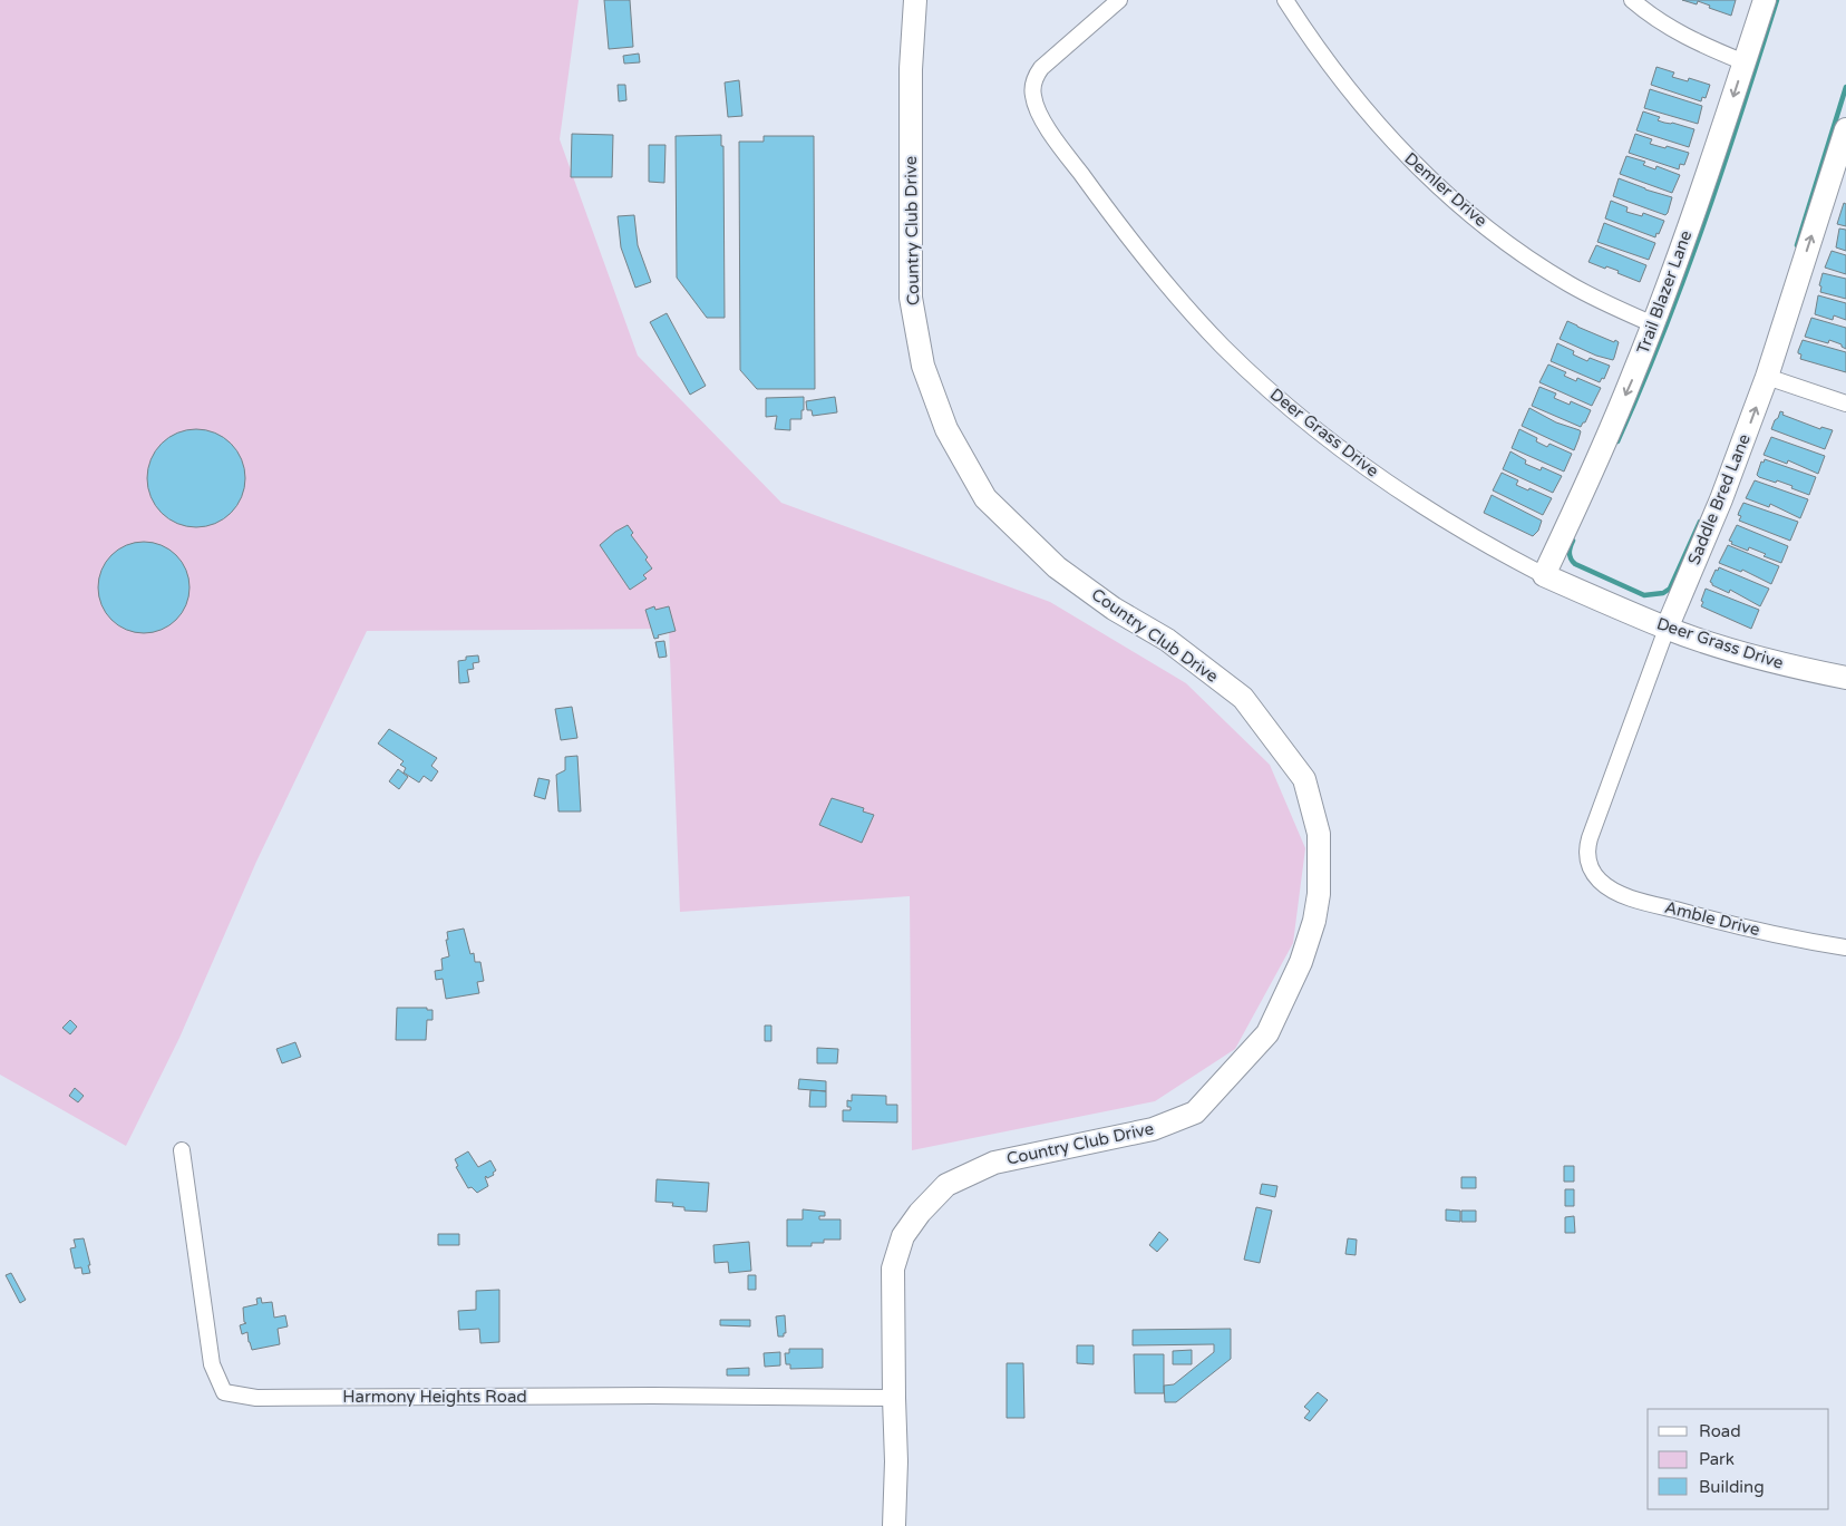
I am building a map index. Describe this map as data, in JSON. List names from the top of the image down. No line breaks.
{"streets":{"street":["Demler Drive","Country Club Drive","Trail Blazer Lane","Deer Grass Drive","Saddle Bred Lane","Amble Drive","Harmony Heights Road"]},"crossings":[["Demler Drive","Trail Blazer Lane"],["Country Club Drive","Harmony Heights Road"],["Trail Blazer Lane","Deer Grass Drive"],["Deer Grass Drive","Saddle Bred Lane"],["Saddle Bred Lane","Amble Drive"]],"one_way":["Trail Blazer Lane","Saddle Bred Lane"],"legend":["Road","Park","Building"]}
